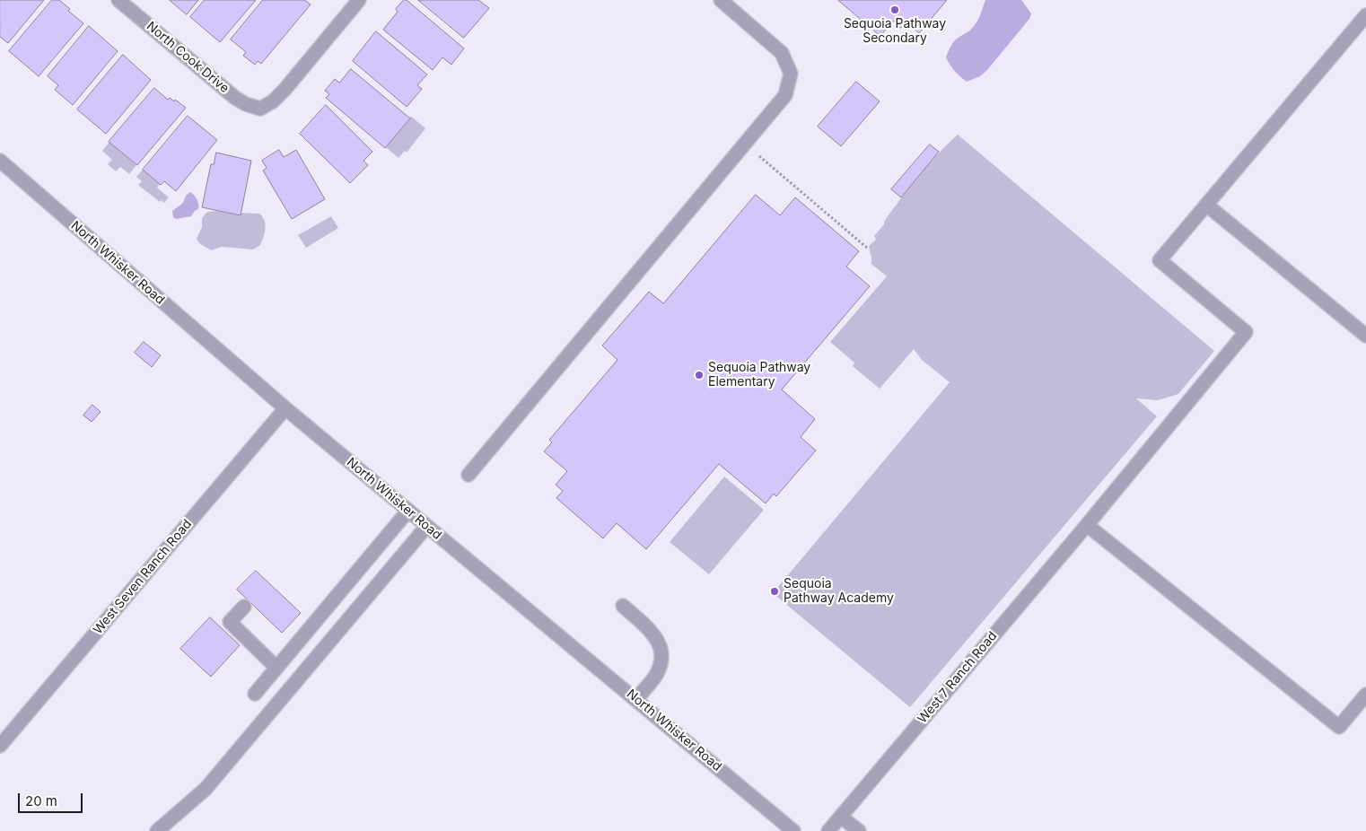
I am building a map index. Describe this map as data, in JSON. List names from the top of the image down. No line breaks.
{"streets":{"street":["North Cook Drive","North Whisker Road","West Seven Ranch Road","West 7 Ranch Road"]},"crossings":[["North Whisker Road","West Seven Ranch Road"]],"places":["Sequoia Pathway Secondary","Sequoia Pathway Elementary","Sequoia Pathway Academy"],"scale_bar":"20 m"}
